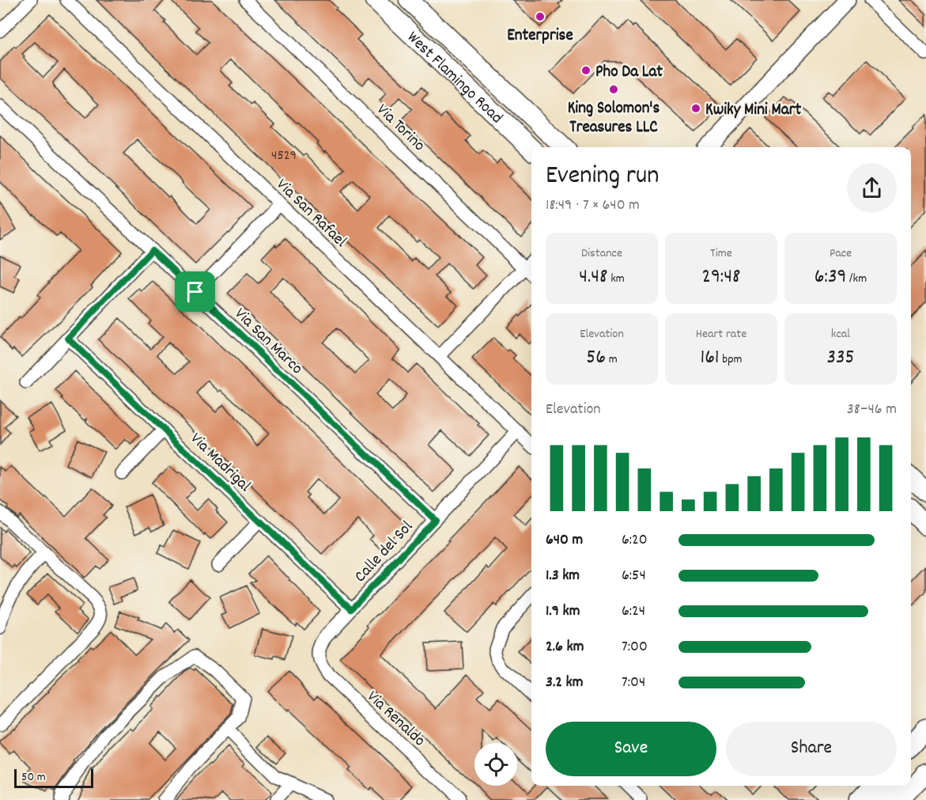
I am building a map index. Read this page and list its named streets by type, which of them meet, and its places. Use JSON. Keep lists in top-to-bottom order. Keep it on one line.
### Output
{"streets":{"main road":["West Flamingo Road"],"street":["Via Torino","Via San Rafael","Via San Marco","Via Madrigal","Calle del Sol","Via Renaldo"]},"crossings":[["Via San Rafael","Calle del Sol"],["Via San Marco","Calle del Sol"],["Via Madrigal","Calle del Sol"],["Calle del Sol","Via Renaldo"]],"places":["Enterprise","Pho Da Lat","King Solomon's Treasures LLC","Kwiky Mini Mart"],"house_numbers":["4529"],"scale_bar":"50 m","page":{"heading":["Evening run","18:49 · 7 × 640 m"],"stats":[["Distance","4.48 km"],["Time","29:48"],["Pace","6:39 /km"],["Elevation","56 m"],["Heart rate","161 bpm"],["kcal","335"]],"chart":["Elevation","38–46 m"],"list":[{"name":"640 m","note":"6:20"},{"name":"1.3 km","note":"6:54"},{"name":"1.9 km","note":"6:24"},{"name":"2.6 km","note":"7:00"},{"name":"3.2 km","note":"7:04"}],"buttons":["Save","Share"],"scale":"50 m"}}
